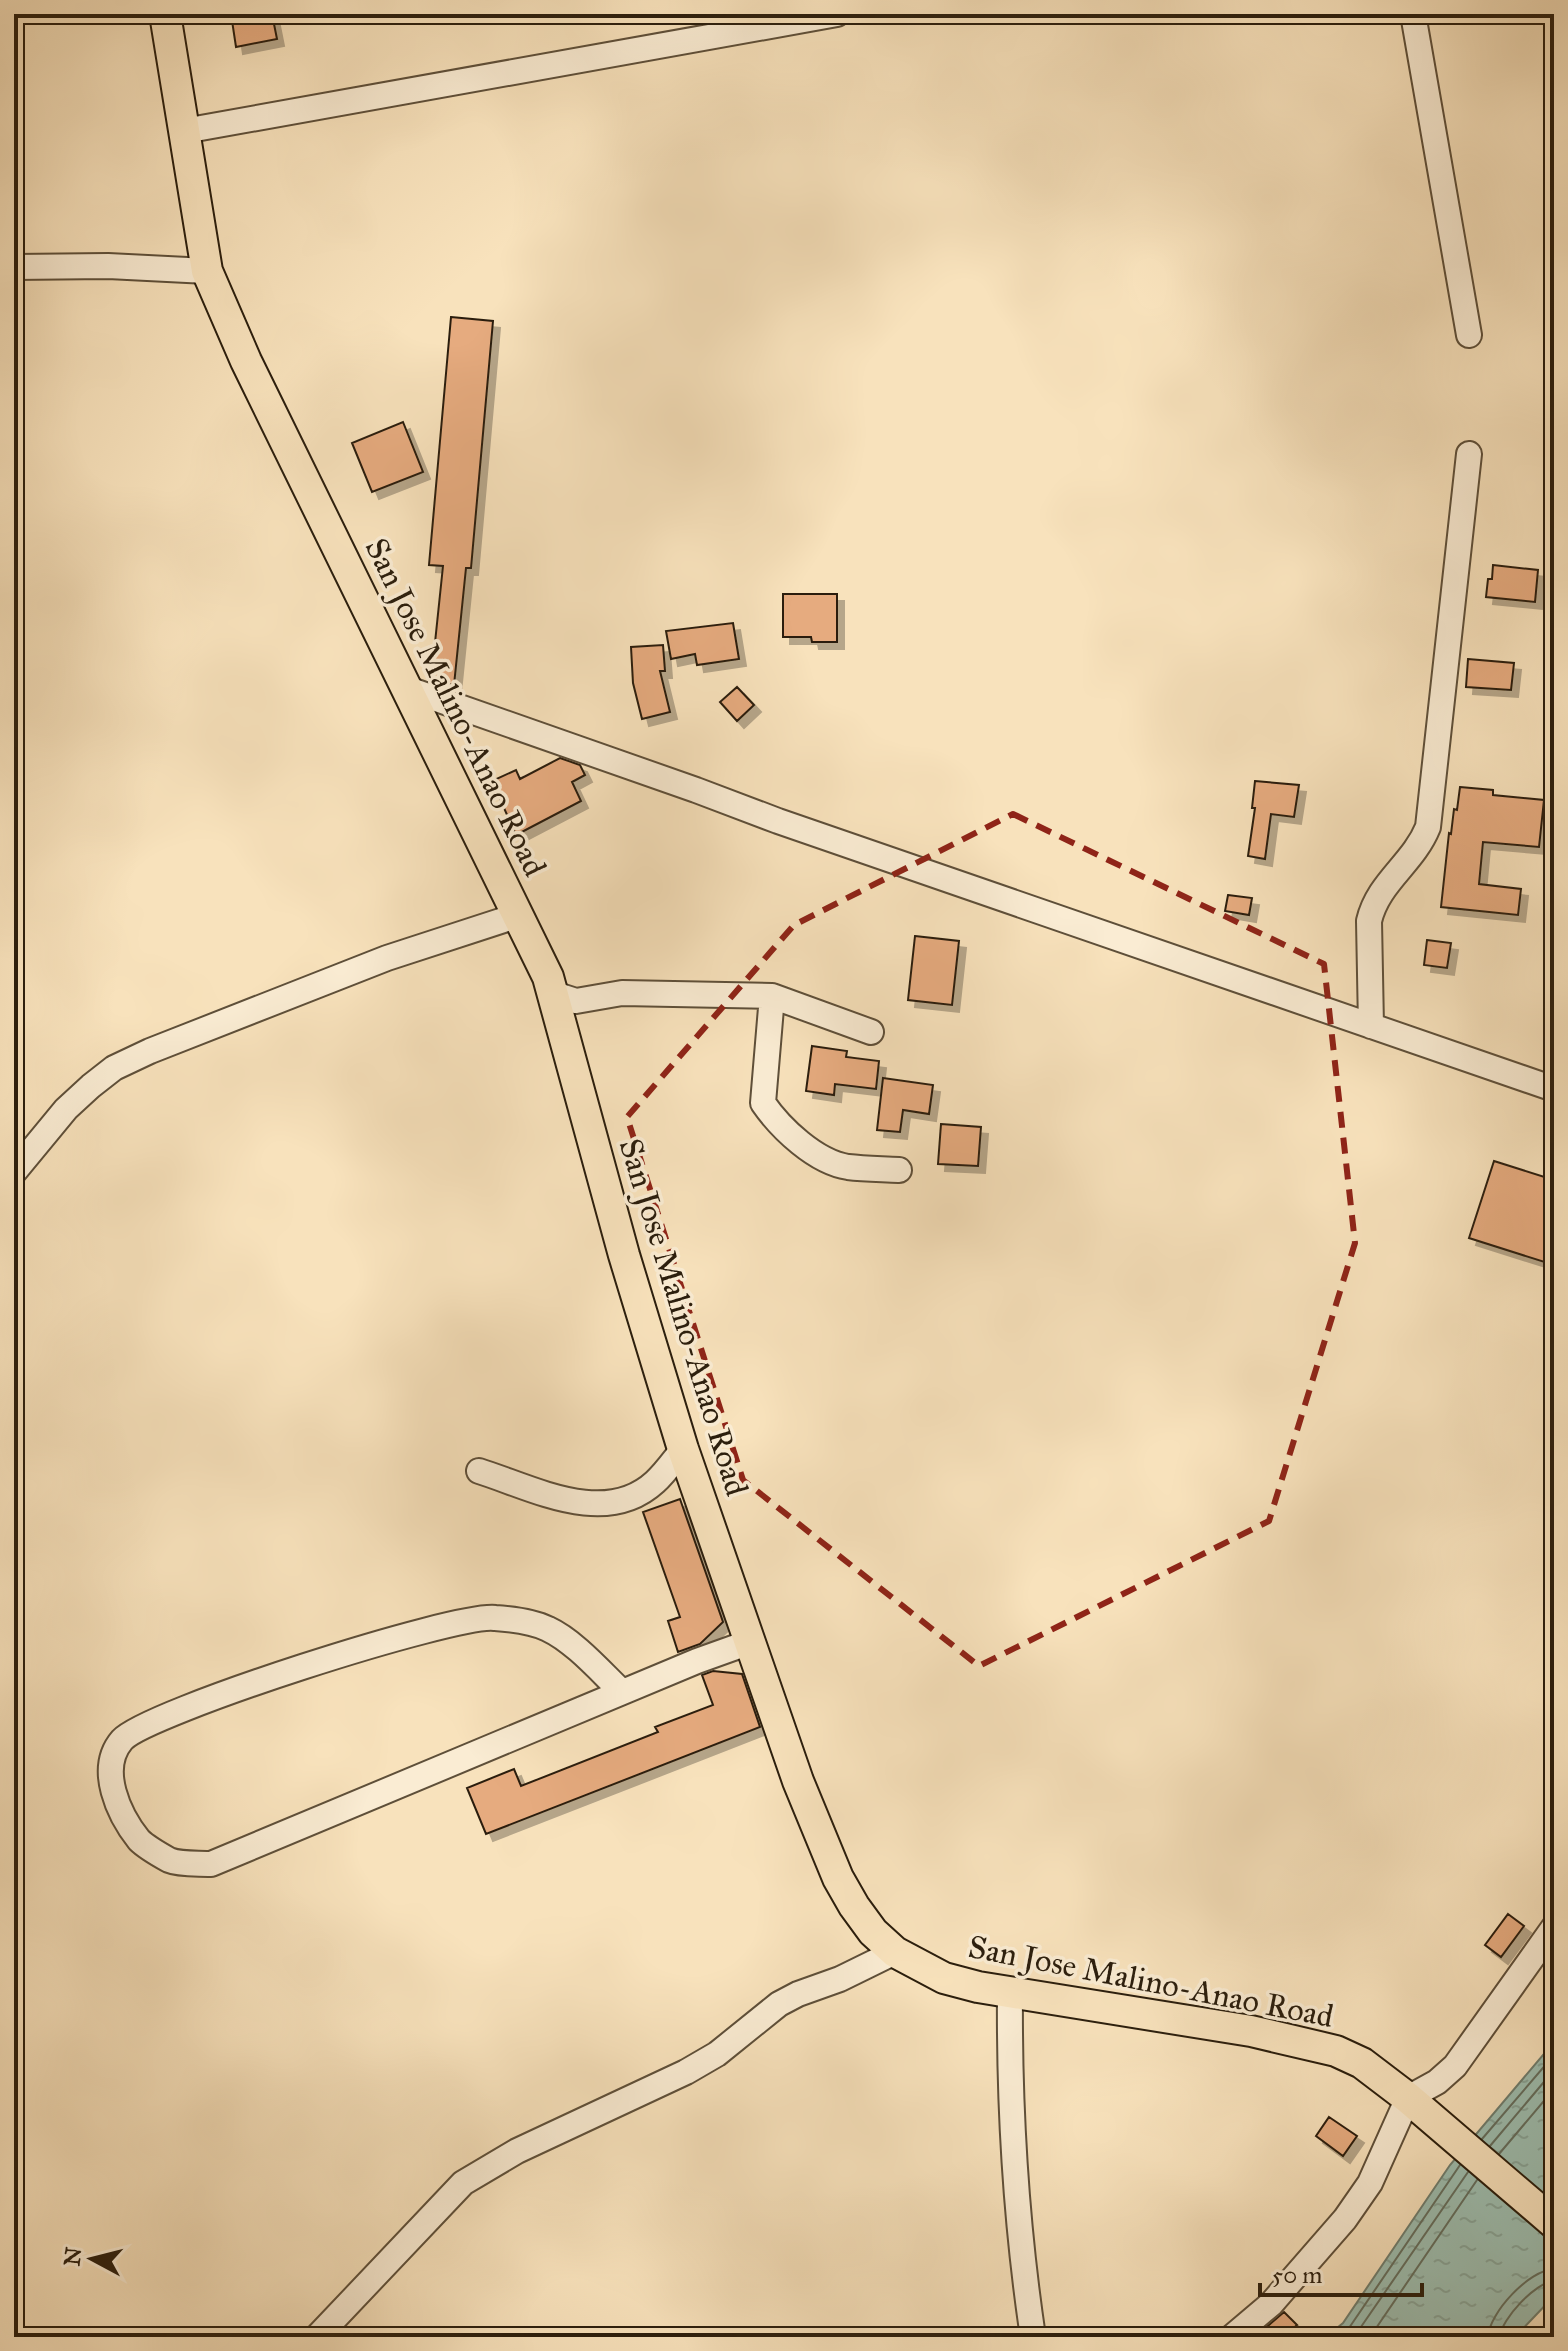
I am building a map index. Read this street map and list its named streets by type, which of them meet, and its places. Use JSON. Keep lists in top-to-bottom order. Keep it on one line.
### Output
{"streets":{"main road":["San Jose Malino-Anao Road"]},"scale_bar":"50 m","north":"left"}
